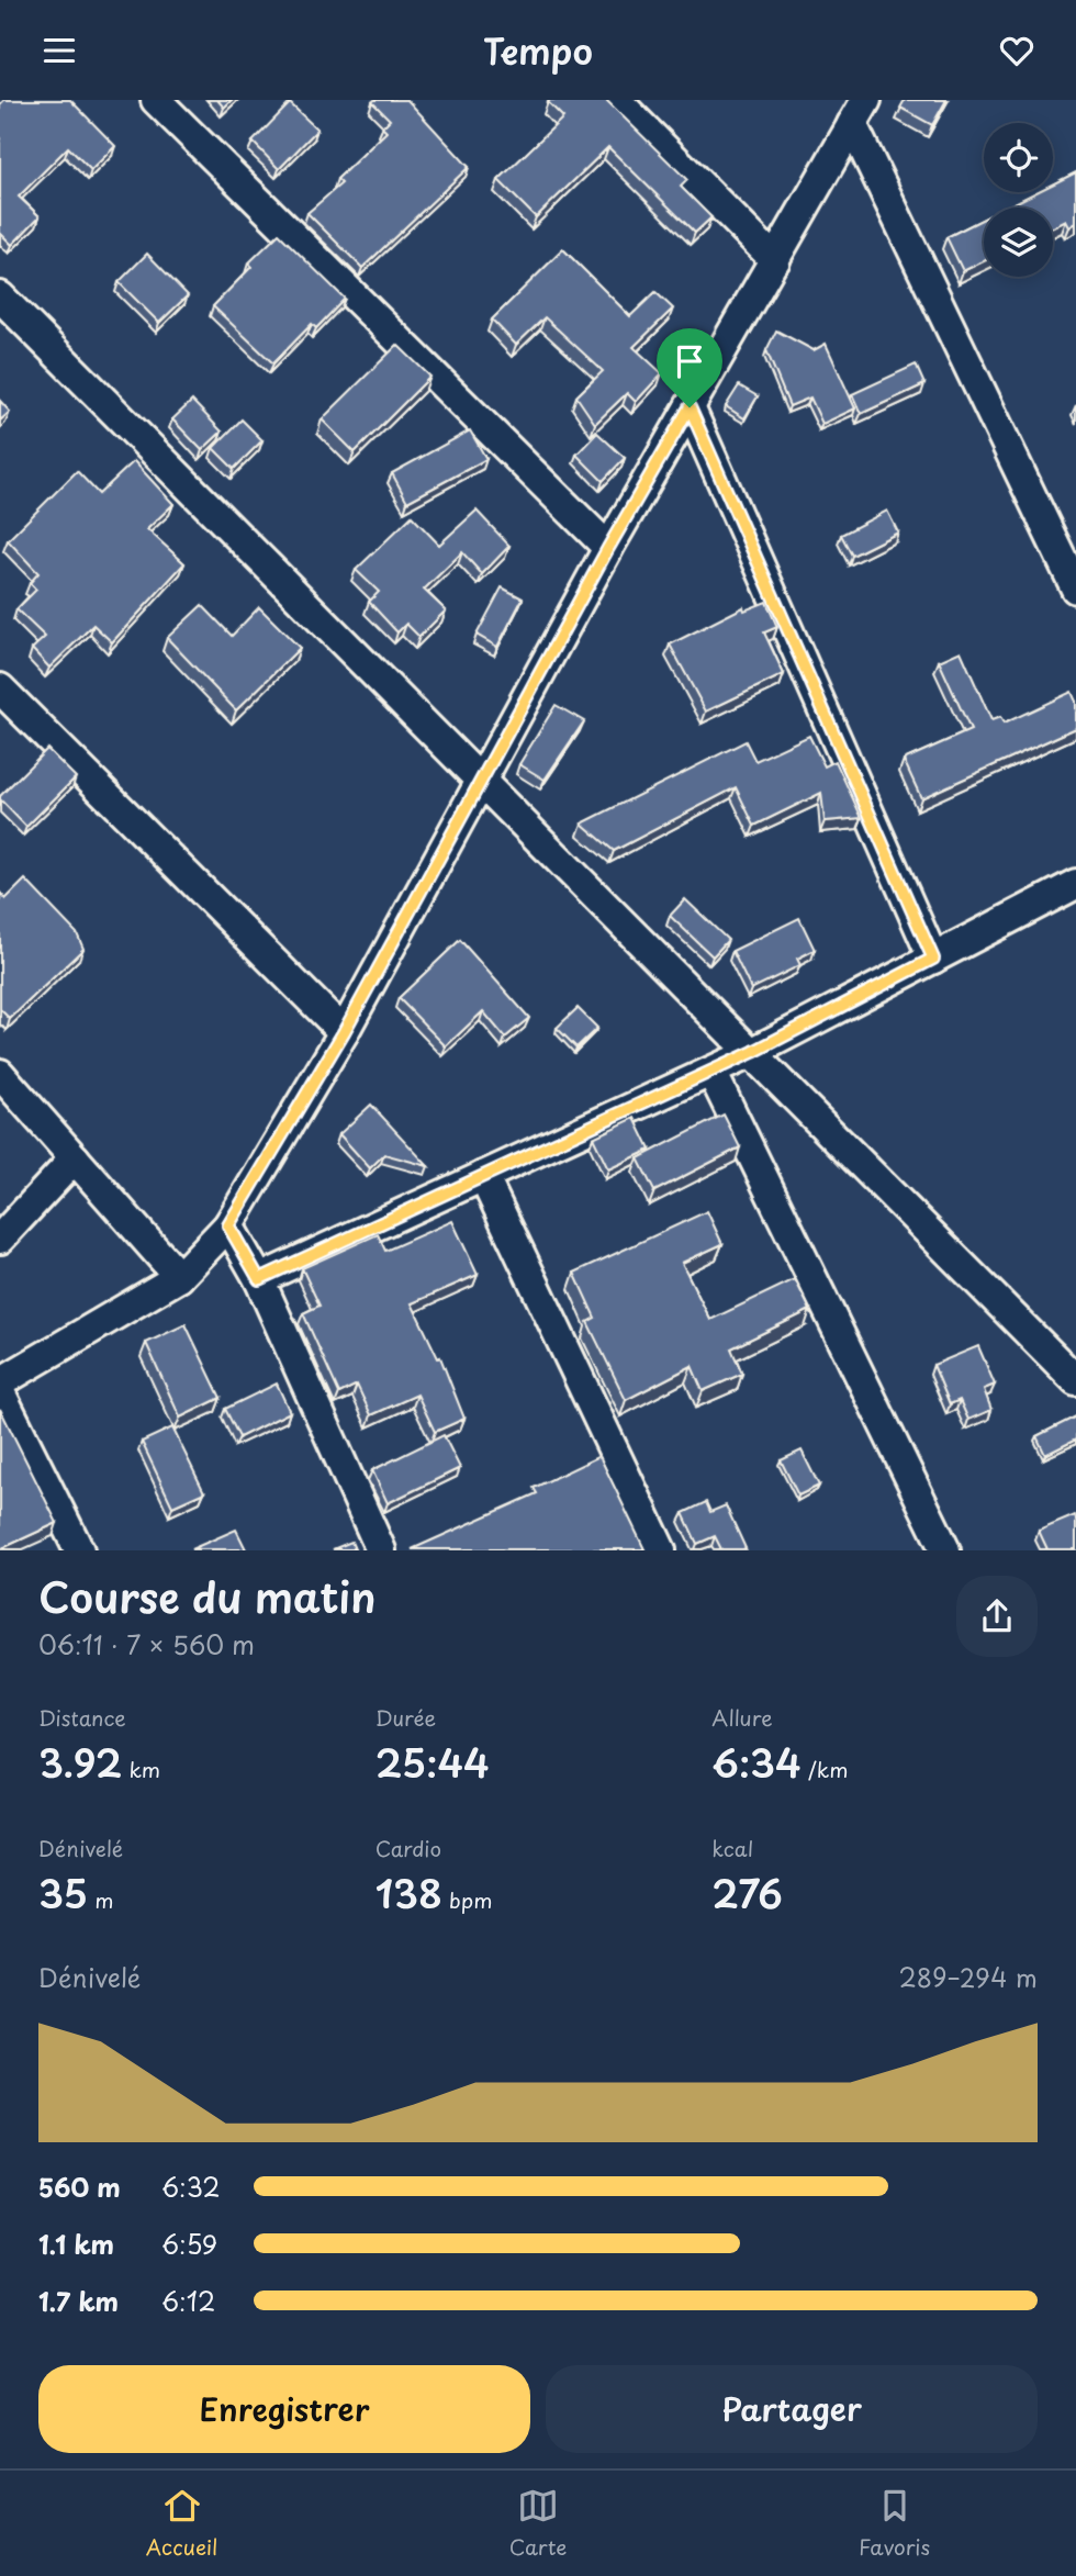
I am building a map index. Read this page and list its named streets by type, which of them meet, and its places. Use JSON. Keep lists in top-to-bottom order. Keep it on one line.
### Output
{"page":{"header":"Tempo","heading":["Course du matin","06:11 · 7 × 560 m"],"stats":[["Distance","3.92 km"],["Durée","25:44"],["Allure","6:34 /km"],["Dénivelé","35 m"],["Cardio","138 bpm"],["kcal","276"]],"chart":["Dénivelé","289–294 m"],"list":[{"name":"560 m","note":"6:32"},{"name":"1.1 km","note":"6:59"},{"name":"1.7 km","note":"6:12"}],"buttons":["Enregistrer","Partager"],"tabs":["Accueil","Carte","Favoris"]}}
